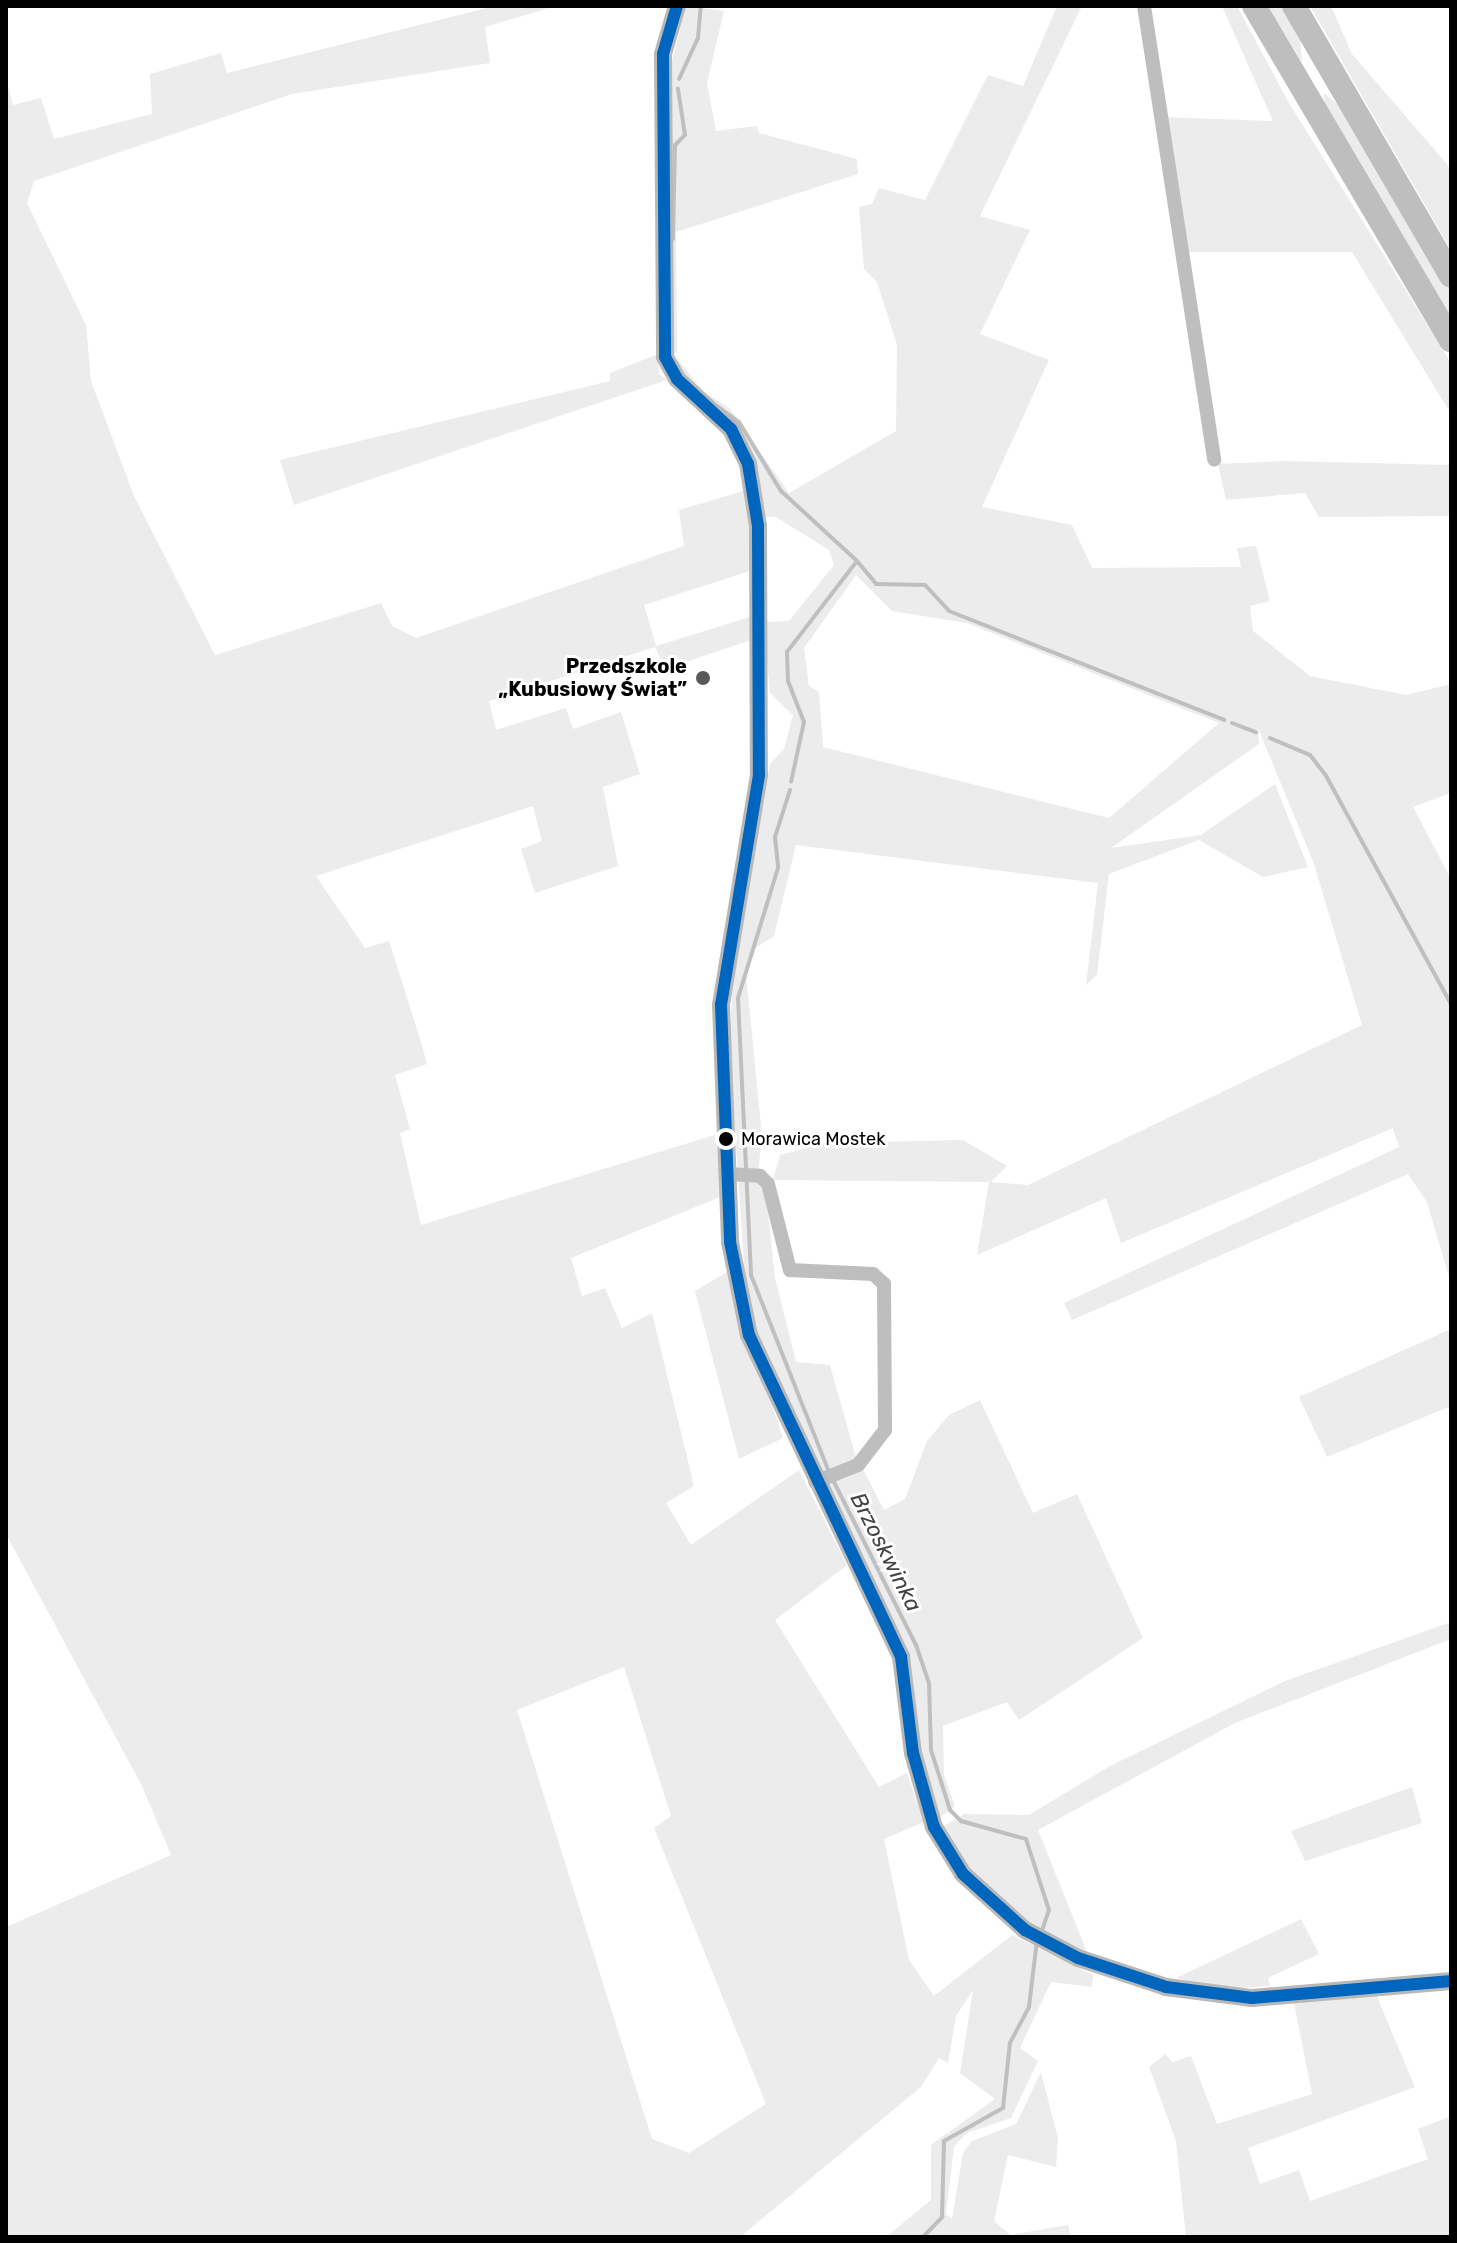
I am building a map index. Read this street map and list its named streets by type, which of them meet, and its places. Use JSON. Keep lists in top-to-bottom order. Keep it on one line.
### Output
{"water":["Brzoskwinka"],"places":["Przedszkole „Kubusiowy Świat”","Morawica Mostek"]}
